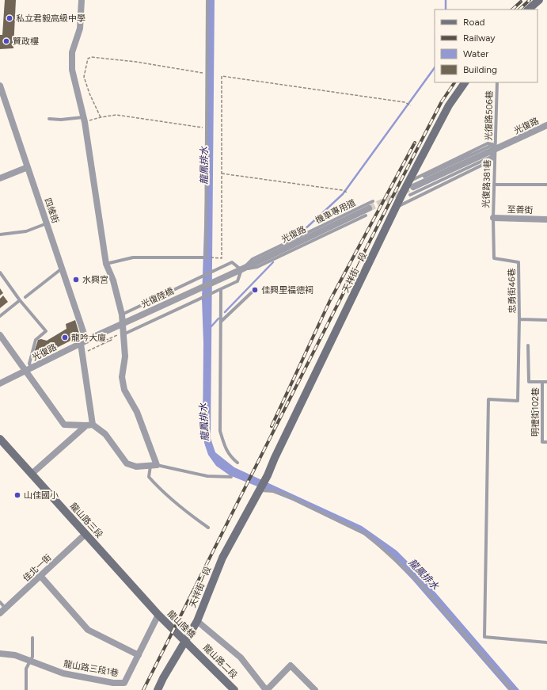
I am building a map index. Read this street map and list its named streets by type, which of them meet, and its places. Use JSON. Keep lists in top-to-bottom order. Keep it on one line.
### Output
{"streets":{"street":["光復路","至善街","四維街","天祥街一段","光復陸橋","龍山路三段","佳北一街","龍山陸橋","龍山路二段","龍山路三段1巷"],"lane":["光復路506巷","光復路381巷","機車專用道","忠勇街46巷","明禮街102巷"]},"crossings":[["光復路506巷","光復路"],["光復路506巷","光復路381巷"],["光復路","光復路381巷"],["光復路","四維街"],["光復路","機車專用道"],["光復路","天祥街一段"],["光復路","光復陸橋"],["光復路381巷","至善街"],["光復路381巷","忠勇街46巷"],["至善街","忠勇街46巷"],["龍山路三段","佳北一街"],["龍山路三段","龍山陸橋"],["龍山路三段","龍山路三段1巷"],["龍山陸橋","龍山路二段"],["龍山陸橋","龍山路三段1巷"]],"water":["龍鳳排水"],"places":["私立君毅高級中學","賢政樓","水興宮","佳興里福德祠","龍吟大廈","山佳國小"],"legend":["Road","Railway","Water","Building"]}
